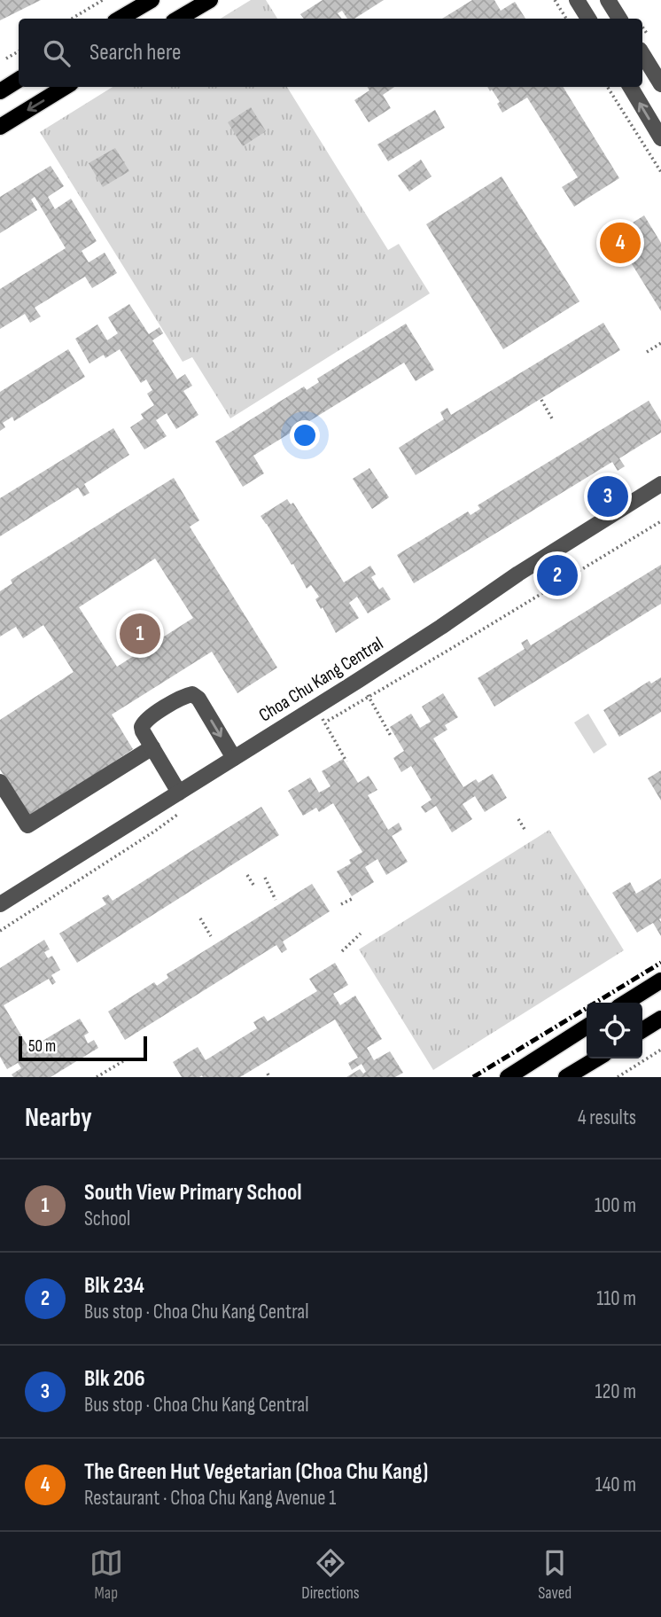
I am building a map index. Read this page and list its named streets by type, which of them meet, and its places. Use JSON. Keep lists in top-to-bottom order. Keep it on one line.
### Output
{"streets":{"street":["Choa Chu Kang Central"]},"scale_bar":"50 m","page":{"search":"Search here","pins":["4","3","2","1"],"scale":"50 m","heading":["Nearby","4 results"],"list":[{"mark":"1","name":"South View Primary School","note":"School","value":"100 m"},{"mark":"2","name":"Blk 234","note":"Bus stop · Choa Chu Kang Central","value":"110 m"},{"mark":"3","name":"Blk 206","note":"Bus stop · Choa Chu Kang Central","value":"120 m"},{"mark":"4","name":"The Green Hut Vegetarian (Choa Chu Kang)","note":"Restaurant · Choa Chu Kang Avenue 1","value":"140 m"}],"nav":["Map","Directions","Saved"]}}
